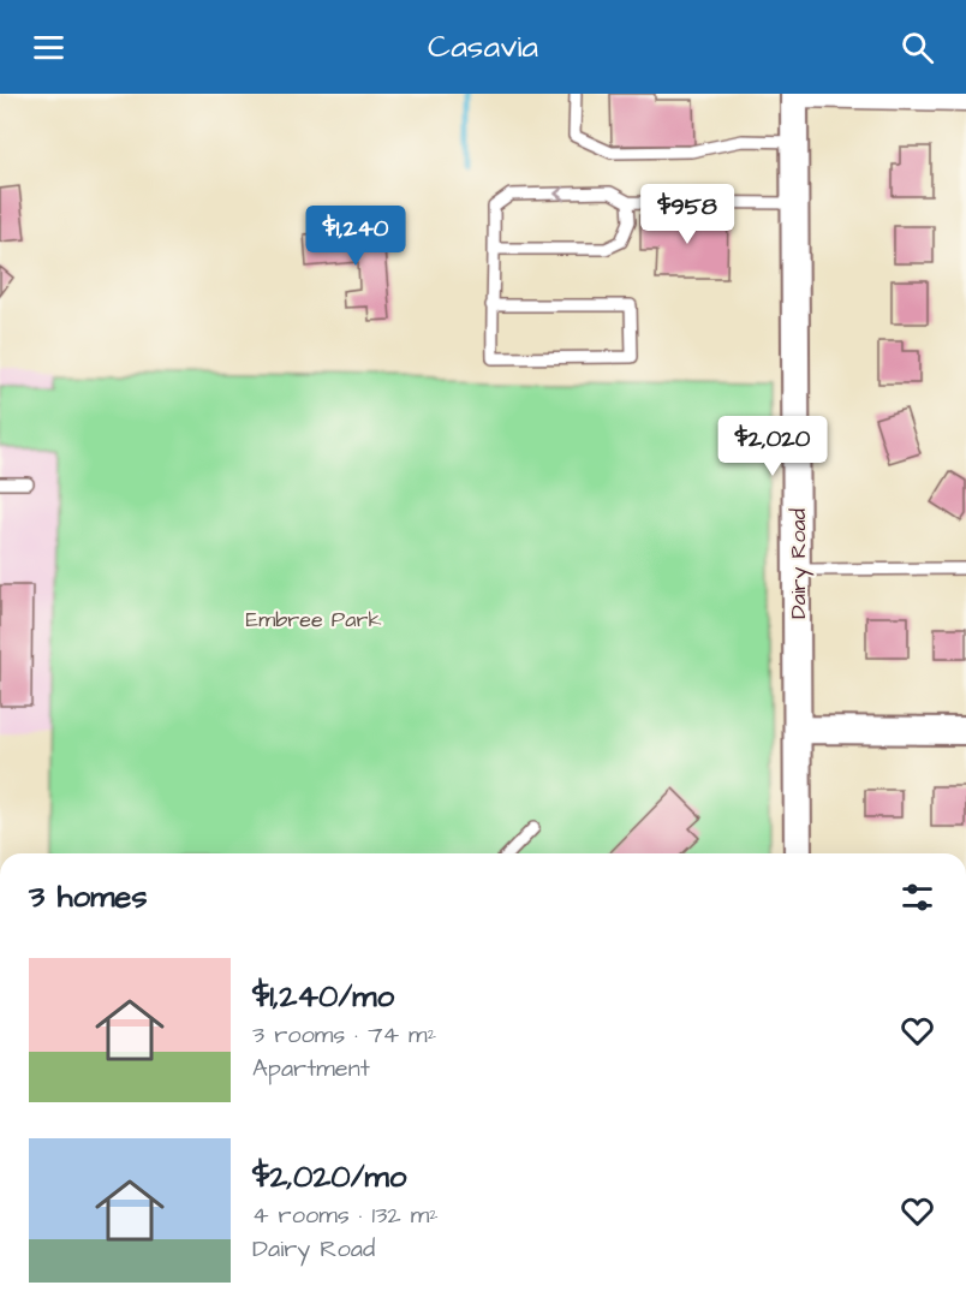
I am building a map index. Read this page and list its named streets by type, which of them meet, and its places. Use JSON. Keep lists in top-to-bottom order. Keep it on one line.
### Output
{"streets":{"street":["Dairy Road"]},"parks":["Embree Park"],"page":{"header":"Casavia","price":["$958","$1,240","$2,020"],"heading":"3 homes","list":[{"name":"$1,240/mo","note":"3 rooms · 74 m² · Apartment"},{"name":"$2,020/mo","note":"4 rooms · 132 m² · Dairy Road"}]}}
